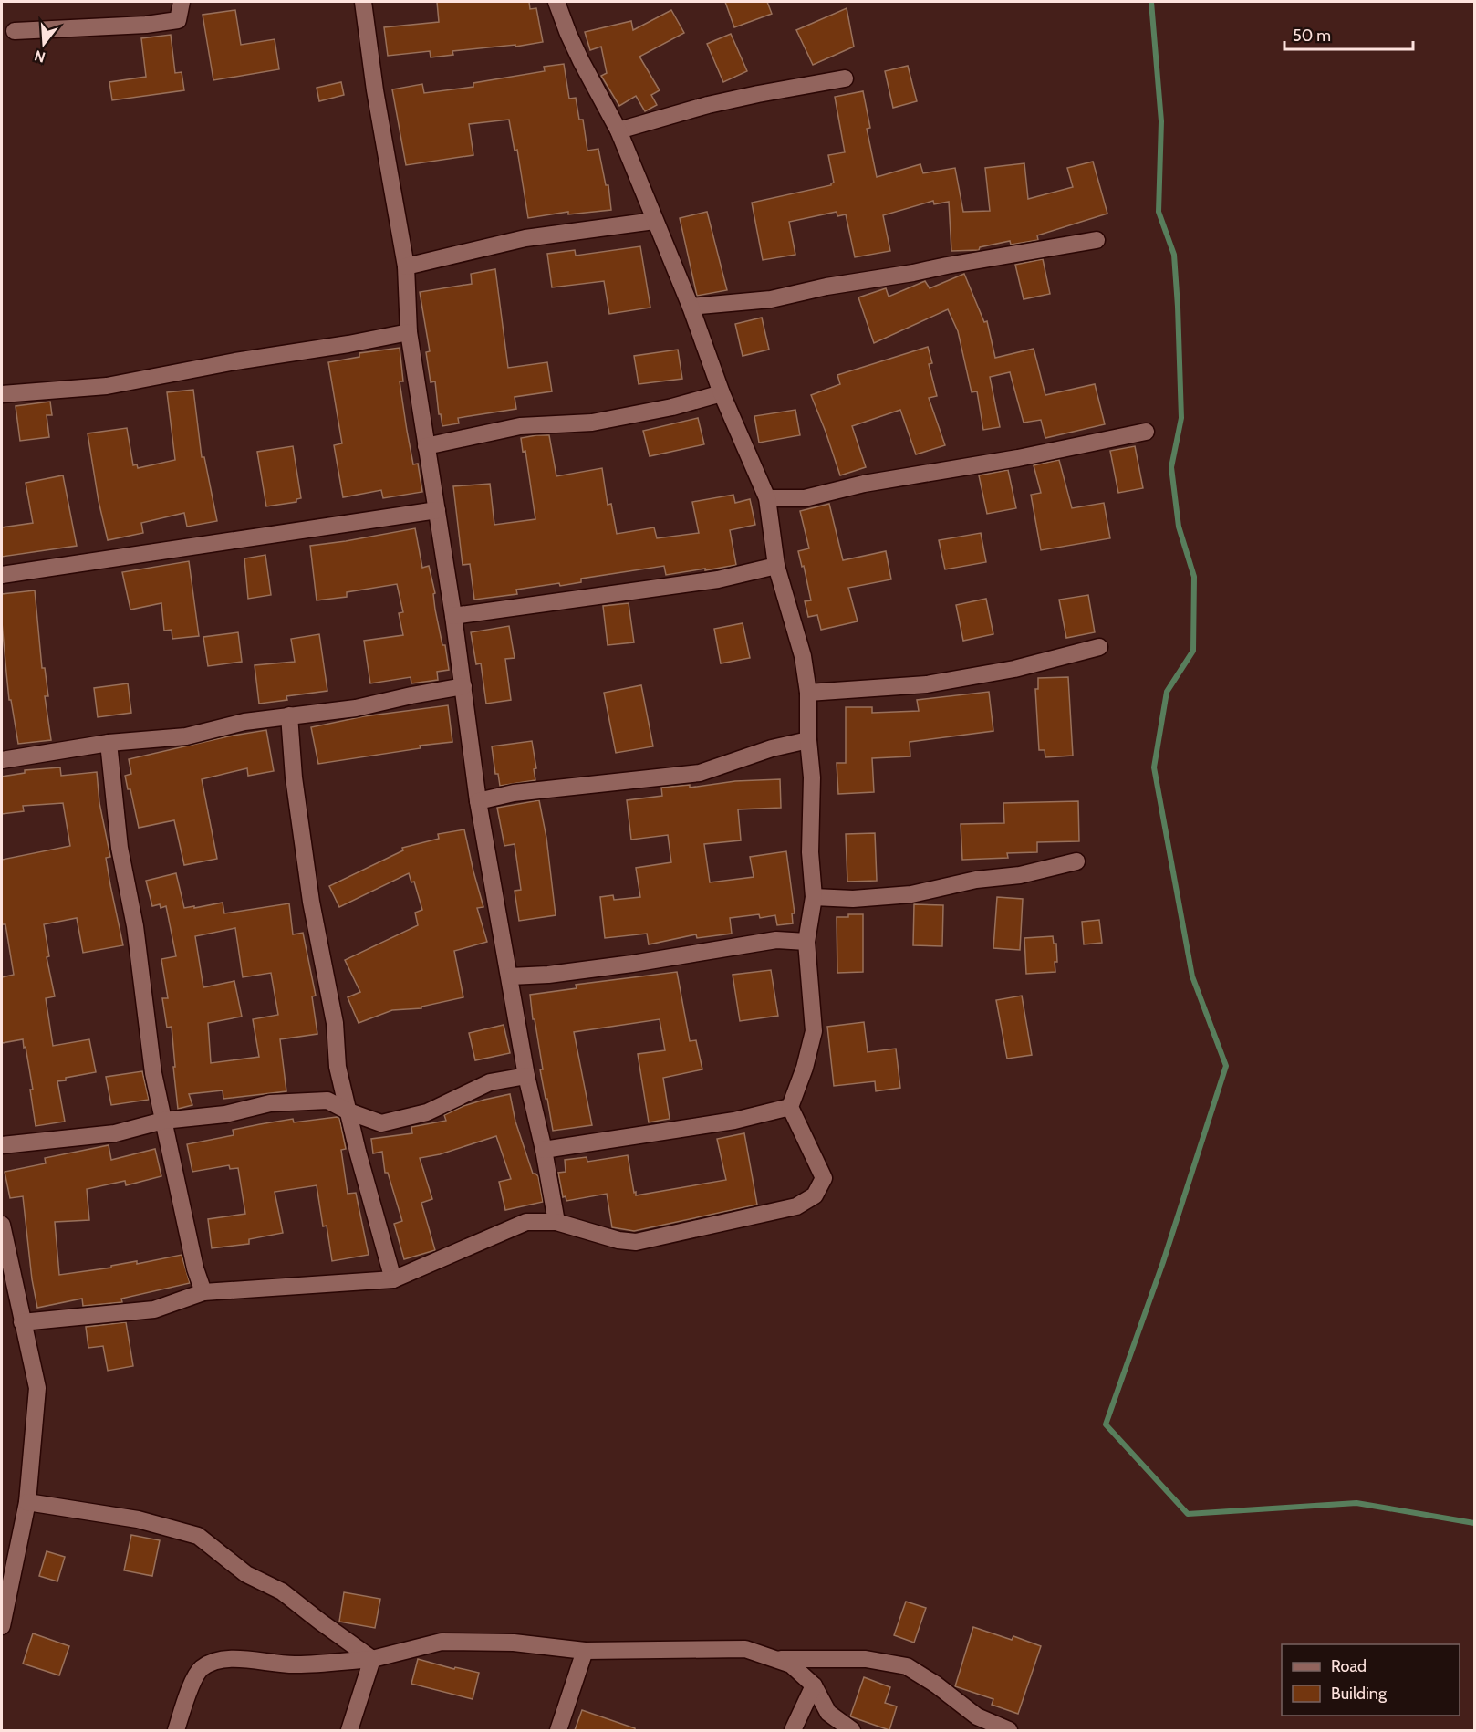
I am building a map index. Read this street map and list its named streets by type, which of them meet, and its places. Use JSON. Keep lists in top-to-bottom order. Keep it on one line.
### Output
{"legend":["Road","Building"],"scale_bar":"50 m","north":"bottom"}
